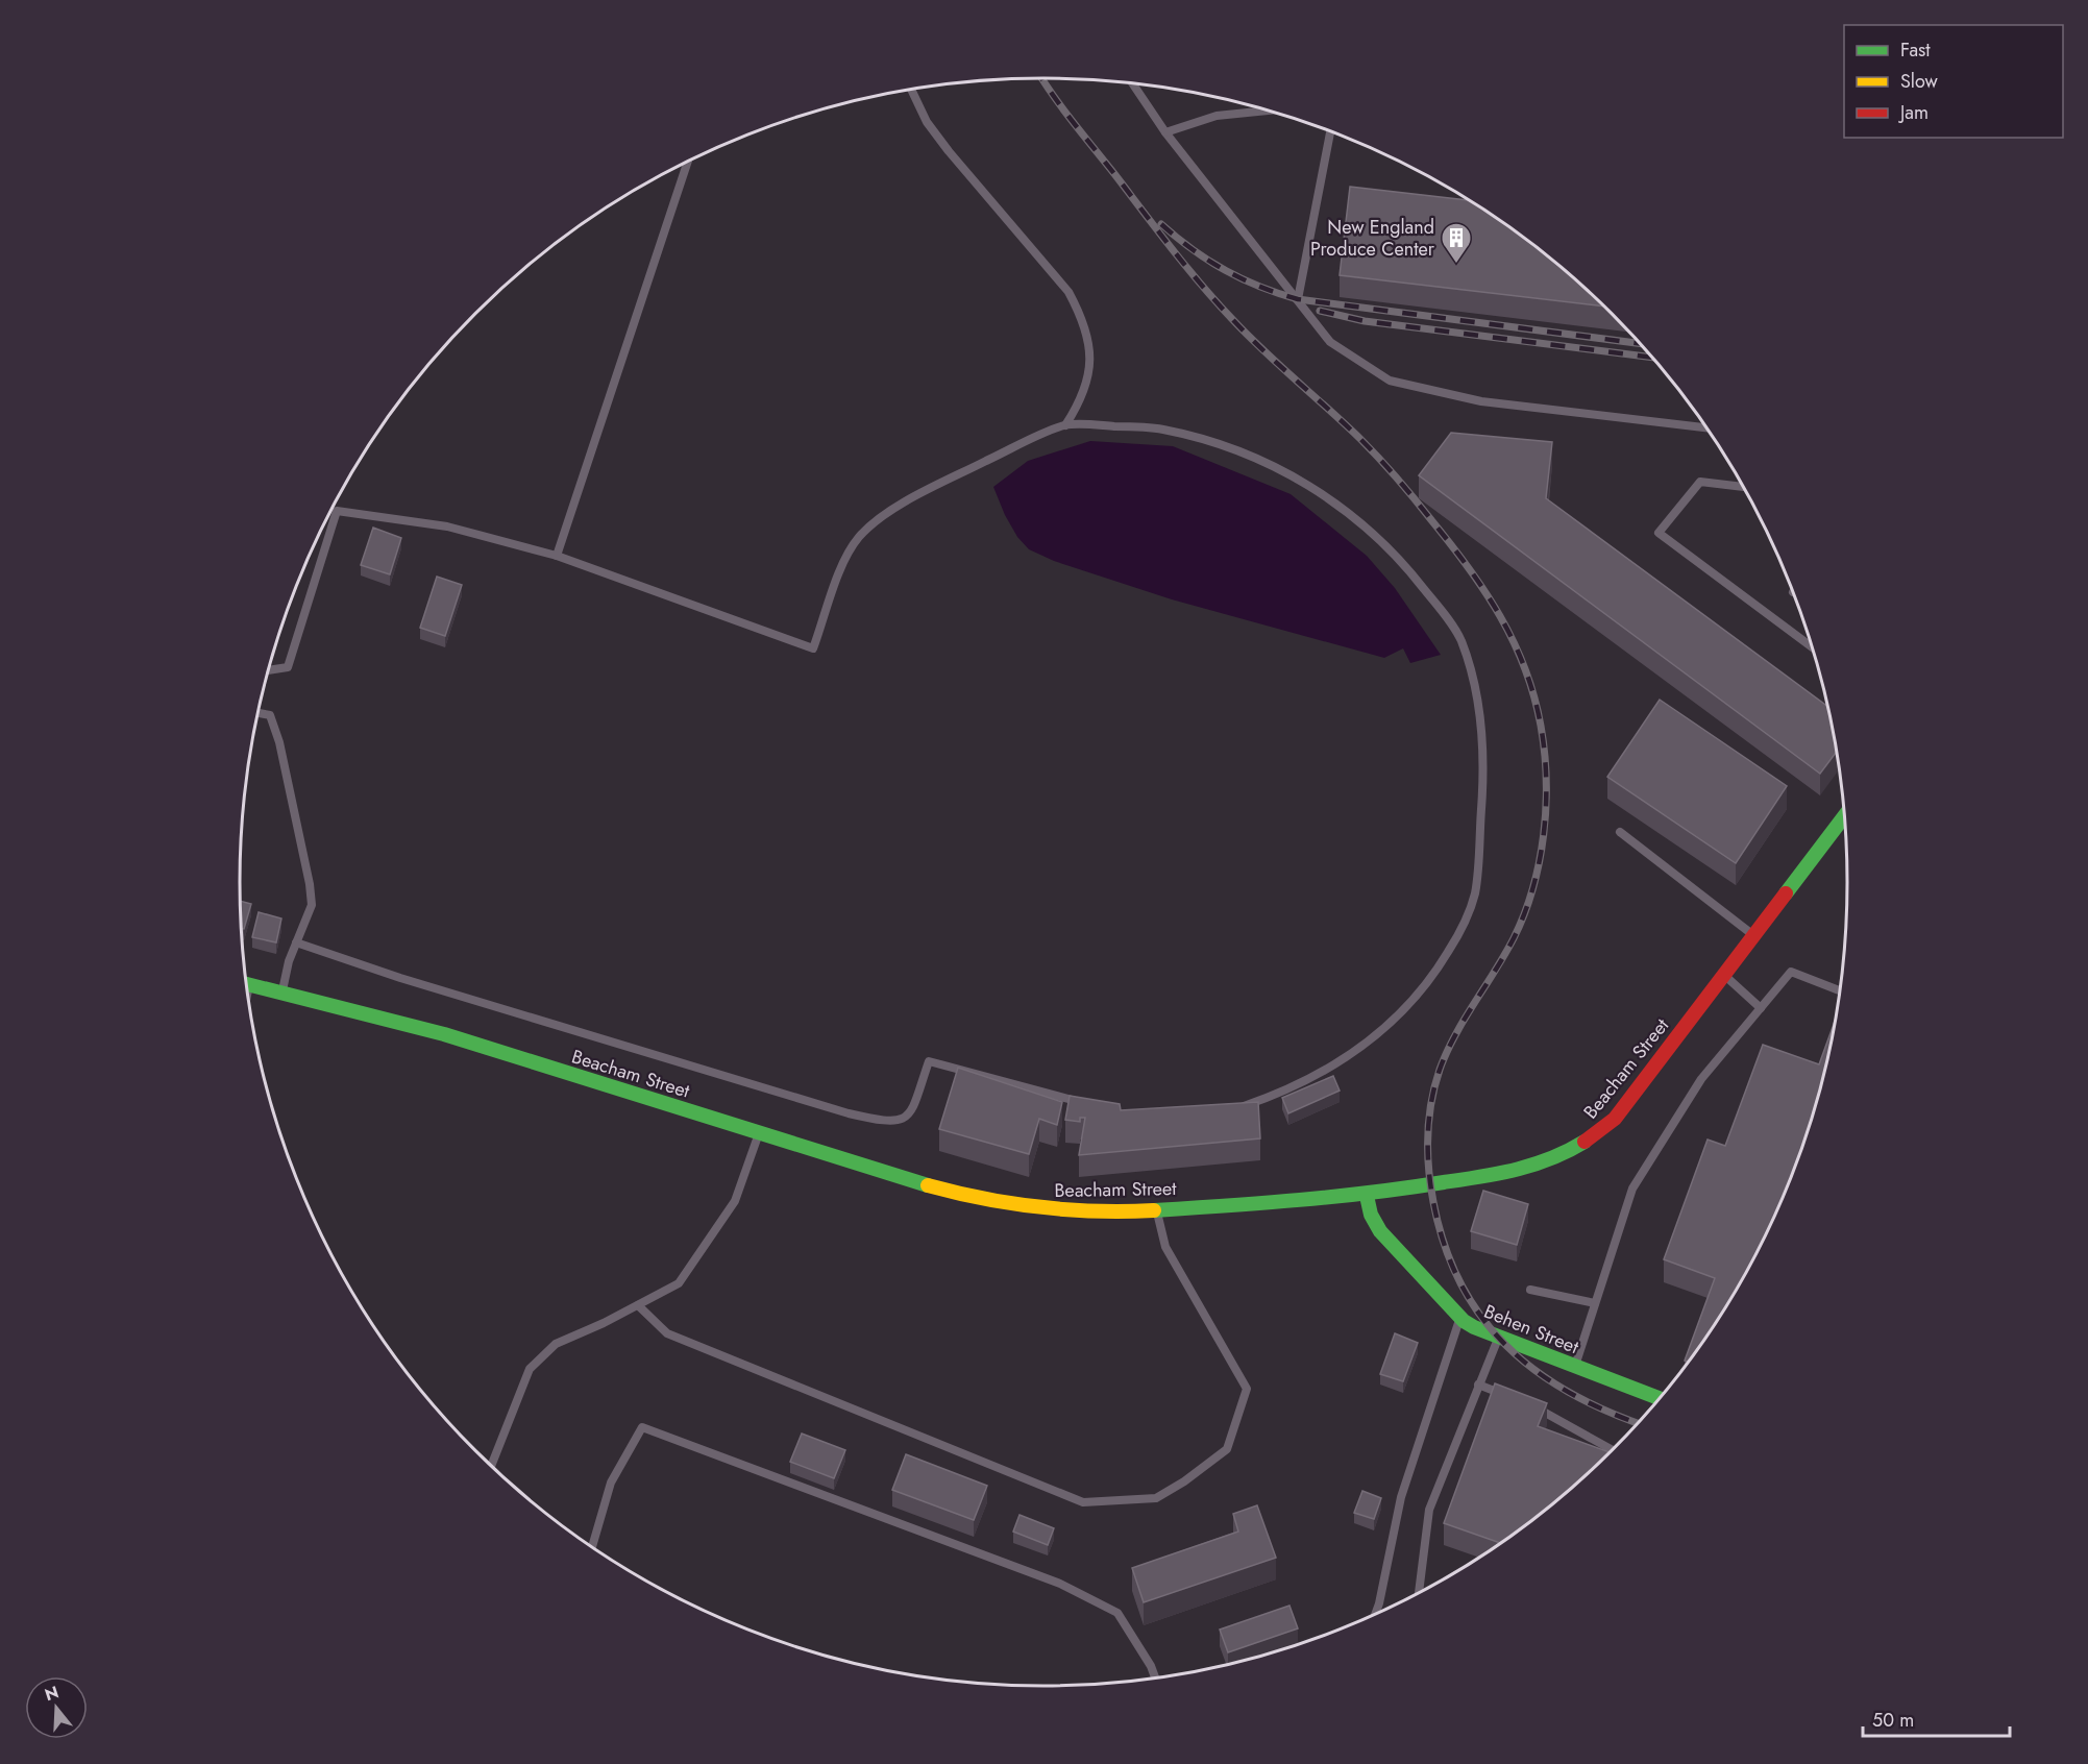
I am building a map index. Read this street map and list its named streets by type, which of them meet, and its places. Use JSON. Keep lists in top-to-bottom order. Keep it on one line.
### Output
{"streets":{"main road":["Beacham Street","Behen Street"]},"crossings":[["Beacham Street","Behen Street"]],"places":{"building":["New England Produce Center"]},"legend":["Fast","Slow","Jam"],"scale_bar":"50 m","north":"top"}
